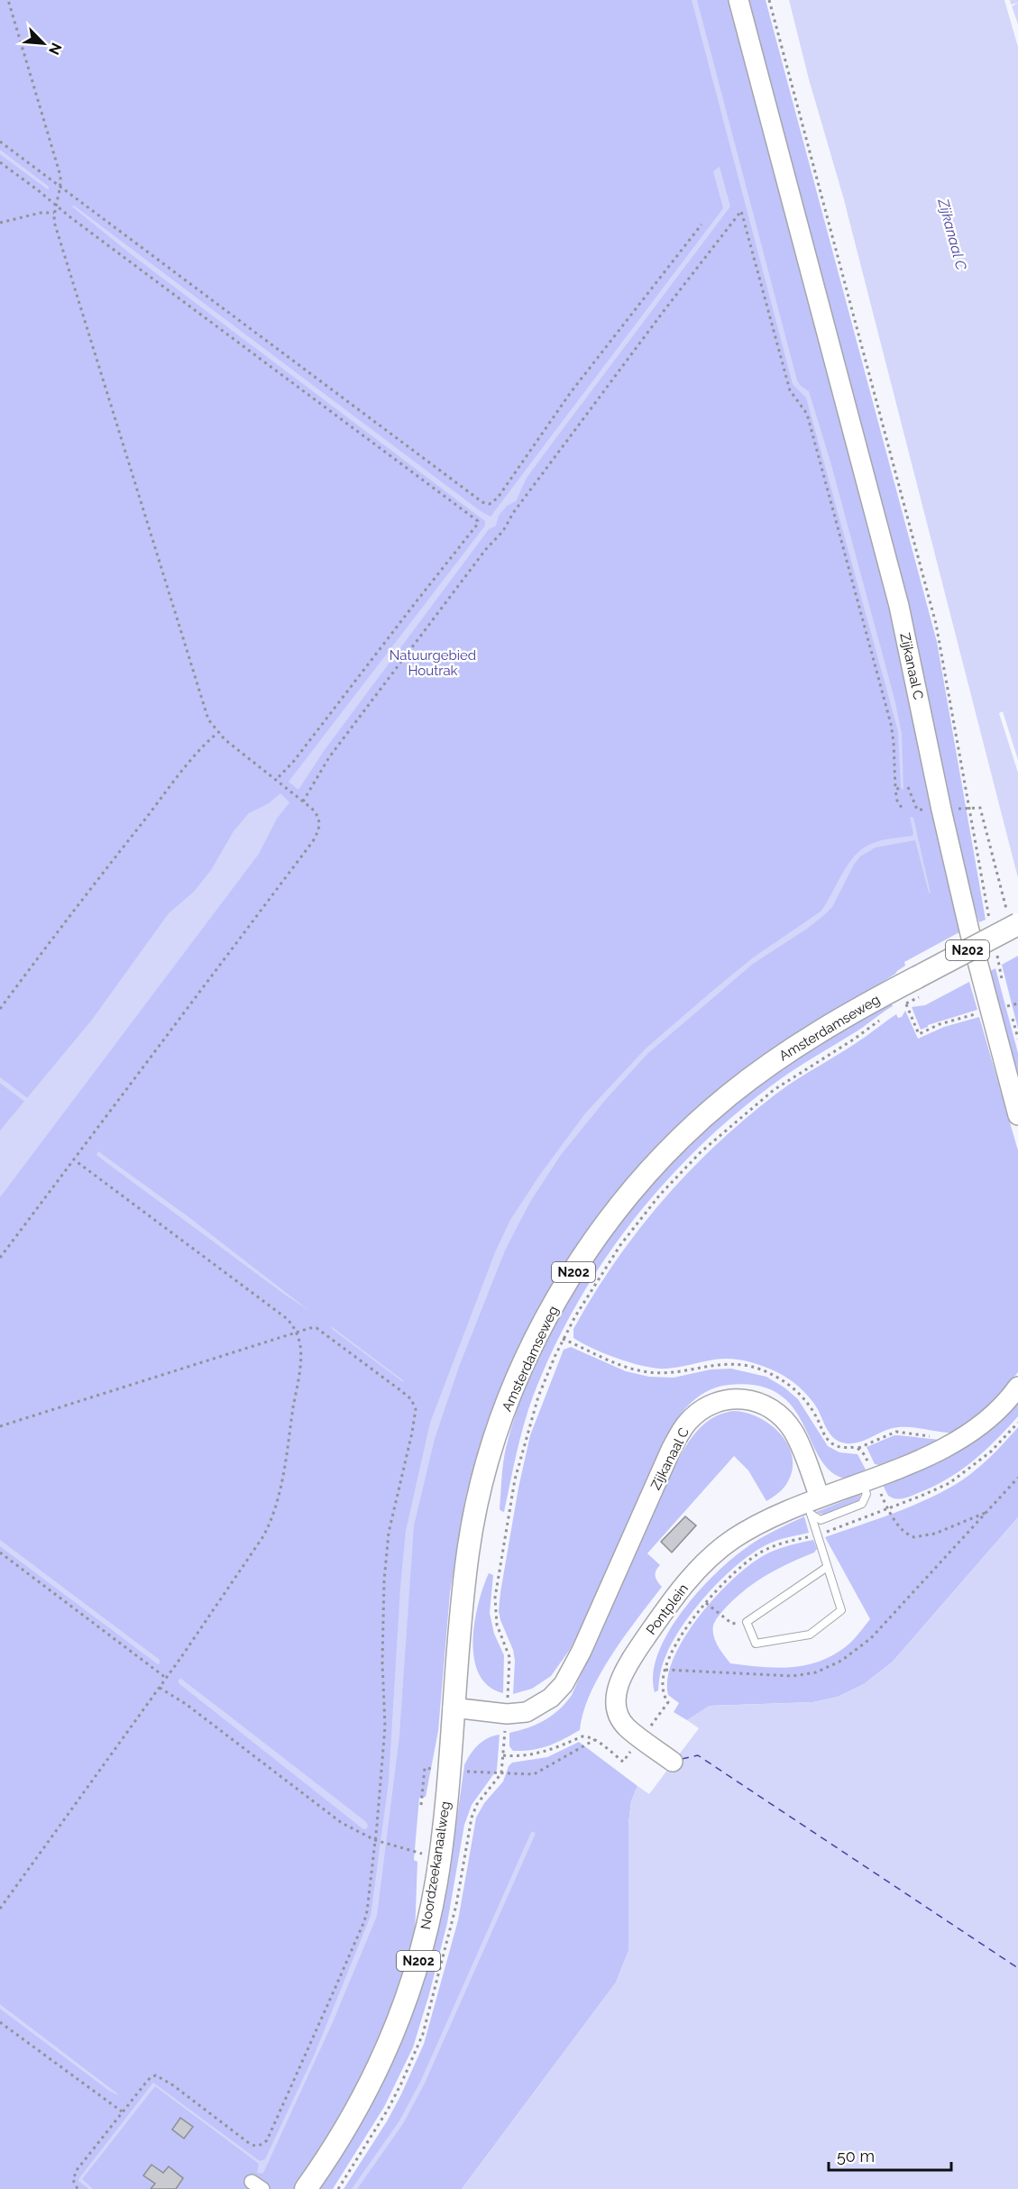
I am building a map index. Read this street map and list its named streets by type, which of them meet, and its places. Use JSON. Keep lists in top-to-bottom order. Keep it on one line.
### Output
{"streets":{"main road":["N202","Amsterdamseweg","Noordzeekanaalweg"],"street":["Zijkanaal C","Pontplein"]},"crossings":[["Zijkanaal C","Amsterdamseweg"],["Zijkanaal C","Pontplein"],["Zijkanaal C","Noordzeekanaalweg"],["Amsterdamseweg","Noordzeekanaalweg"]],"water":["Zijkanaal C"],"parks":["Natuurgebied Houtrak"],"scale_bar":"50 m","north":"bottom right"}
